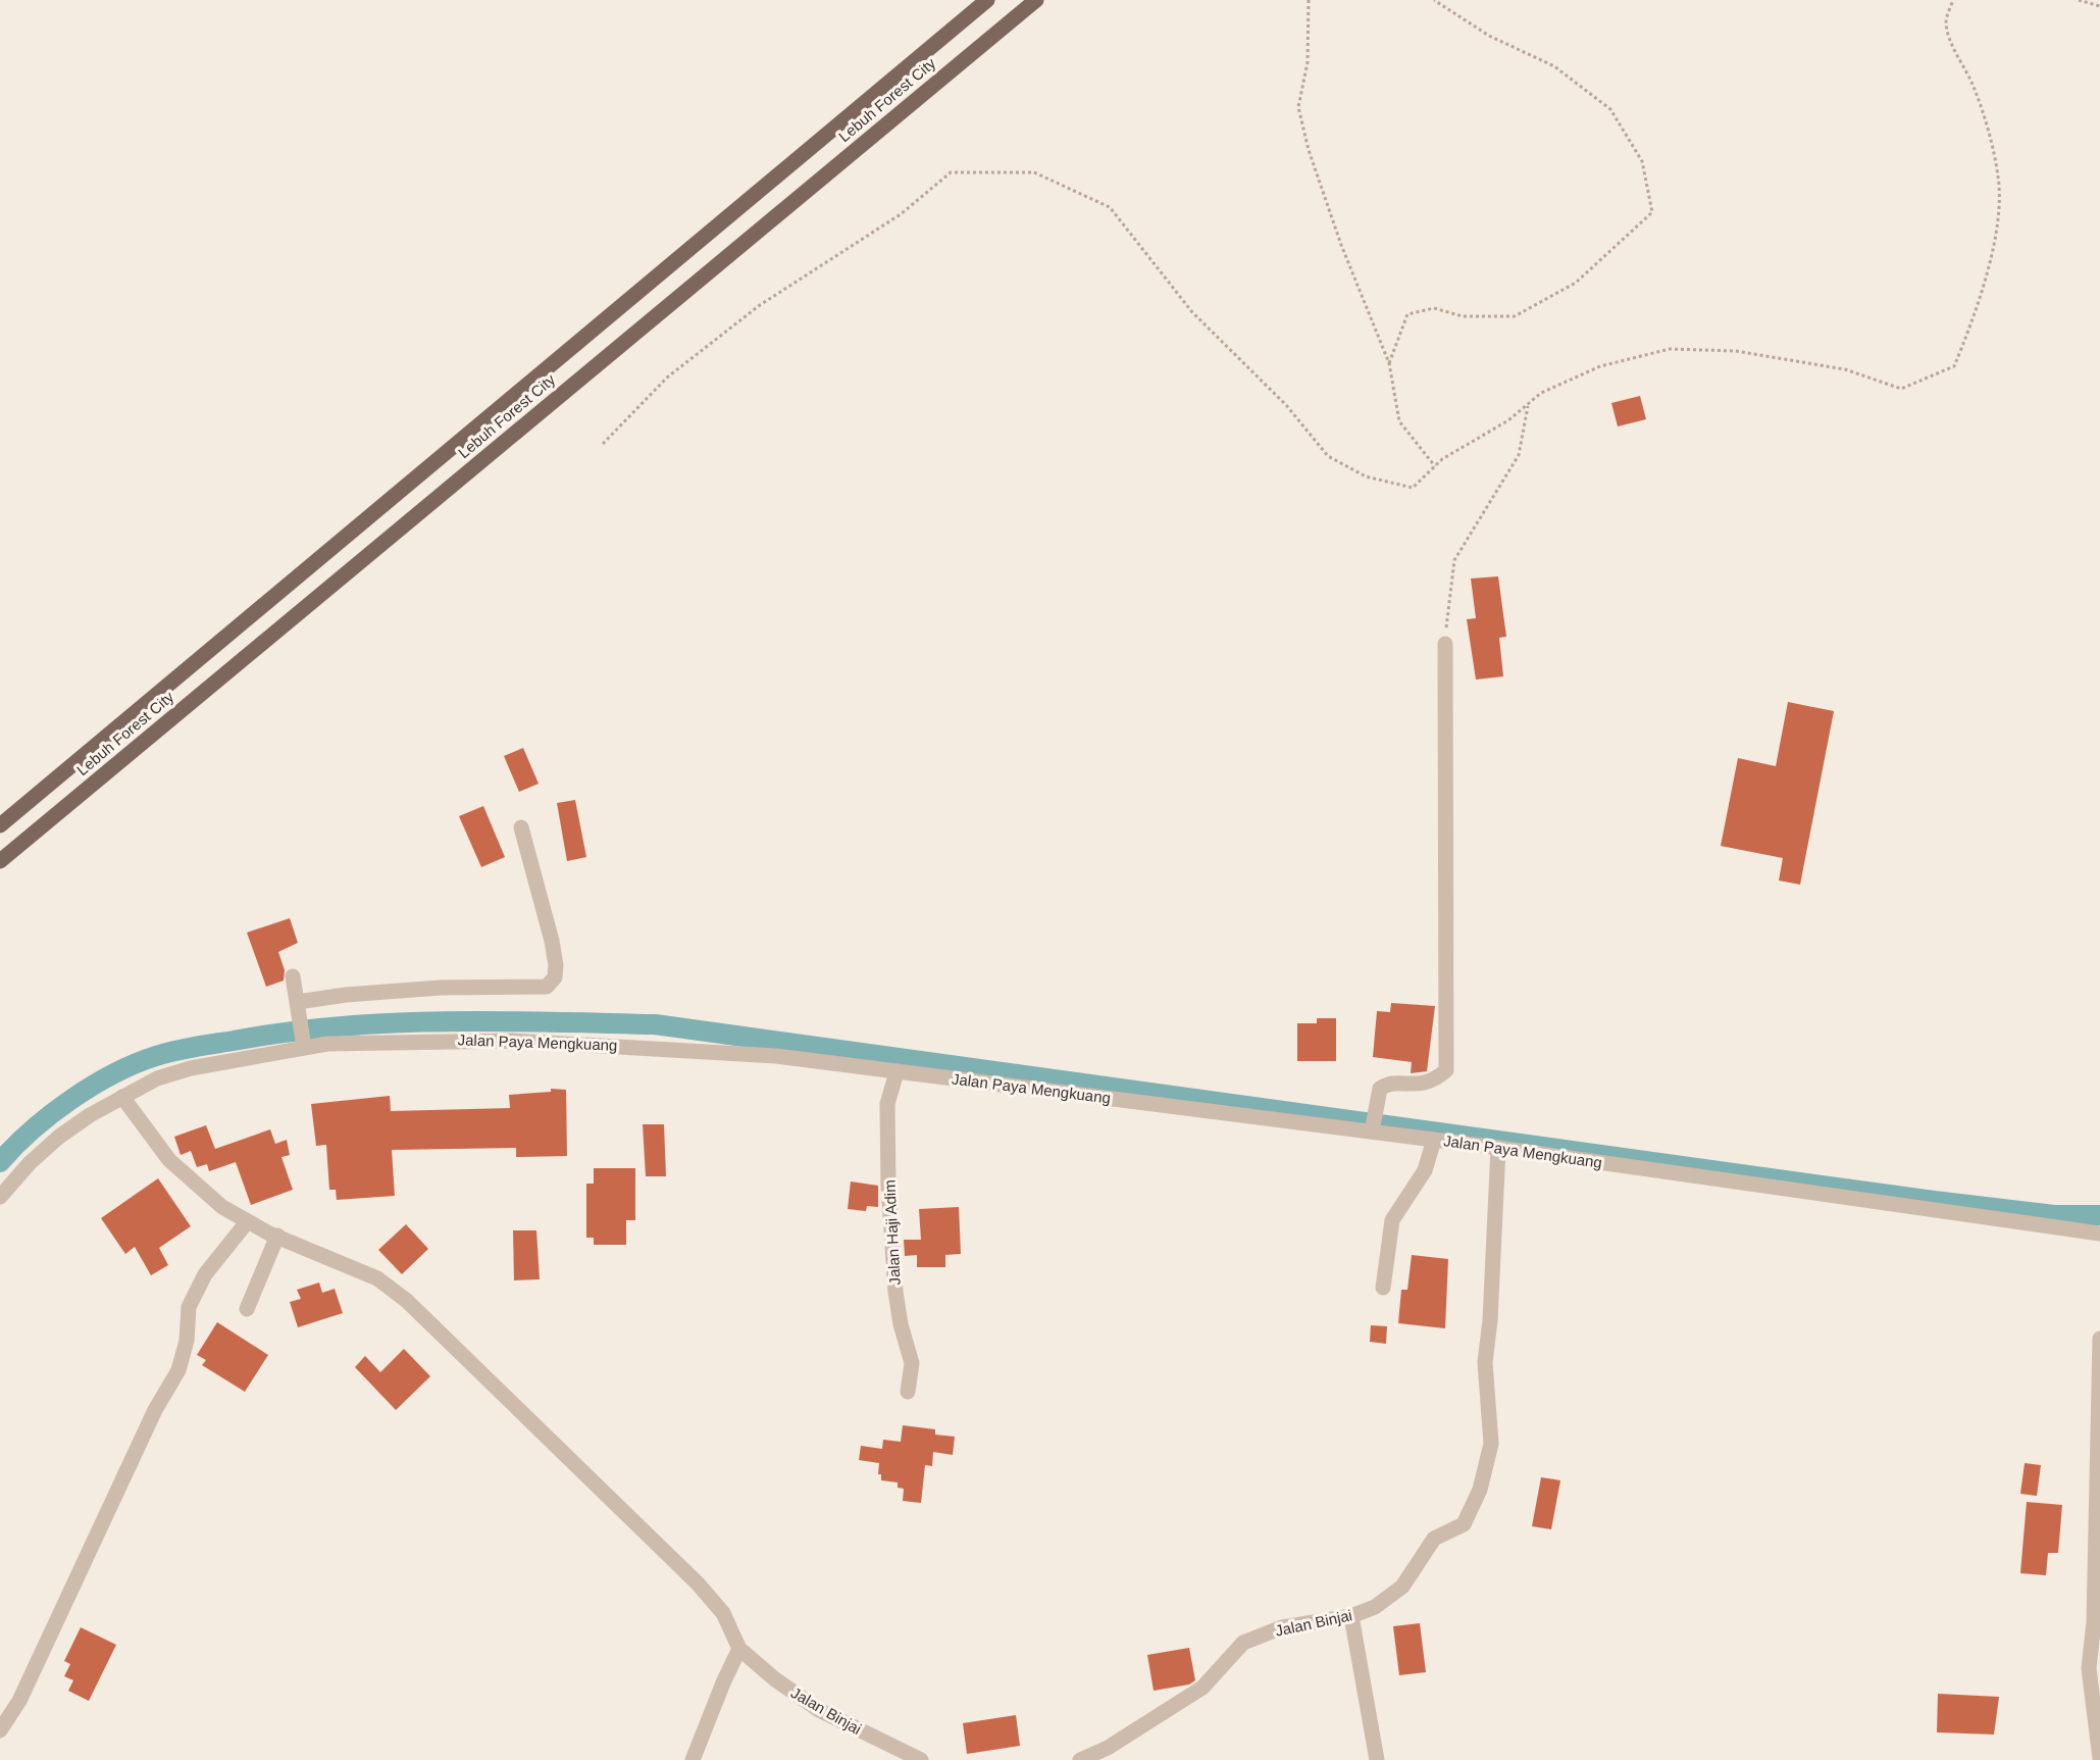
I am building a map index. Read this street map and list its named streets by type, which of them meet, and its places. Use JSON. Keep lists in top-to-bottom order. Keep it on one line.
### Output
{"streets":{"main road":["Lebuh Forest City"],"street":["Jalan Paya Mengkuang","Jalan Haji Adim","Jalan Binjai"]},"crossings":[["Jalan Paya Mengkuang","Jalan Haji Adim"],["Jalan Paya Mengkuang","Jalan Binjai"]]}
